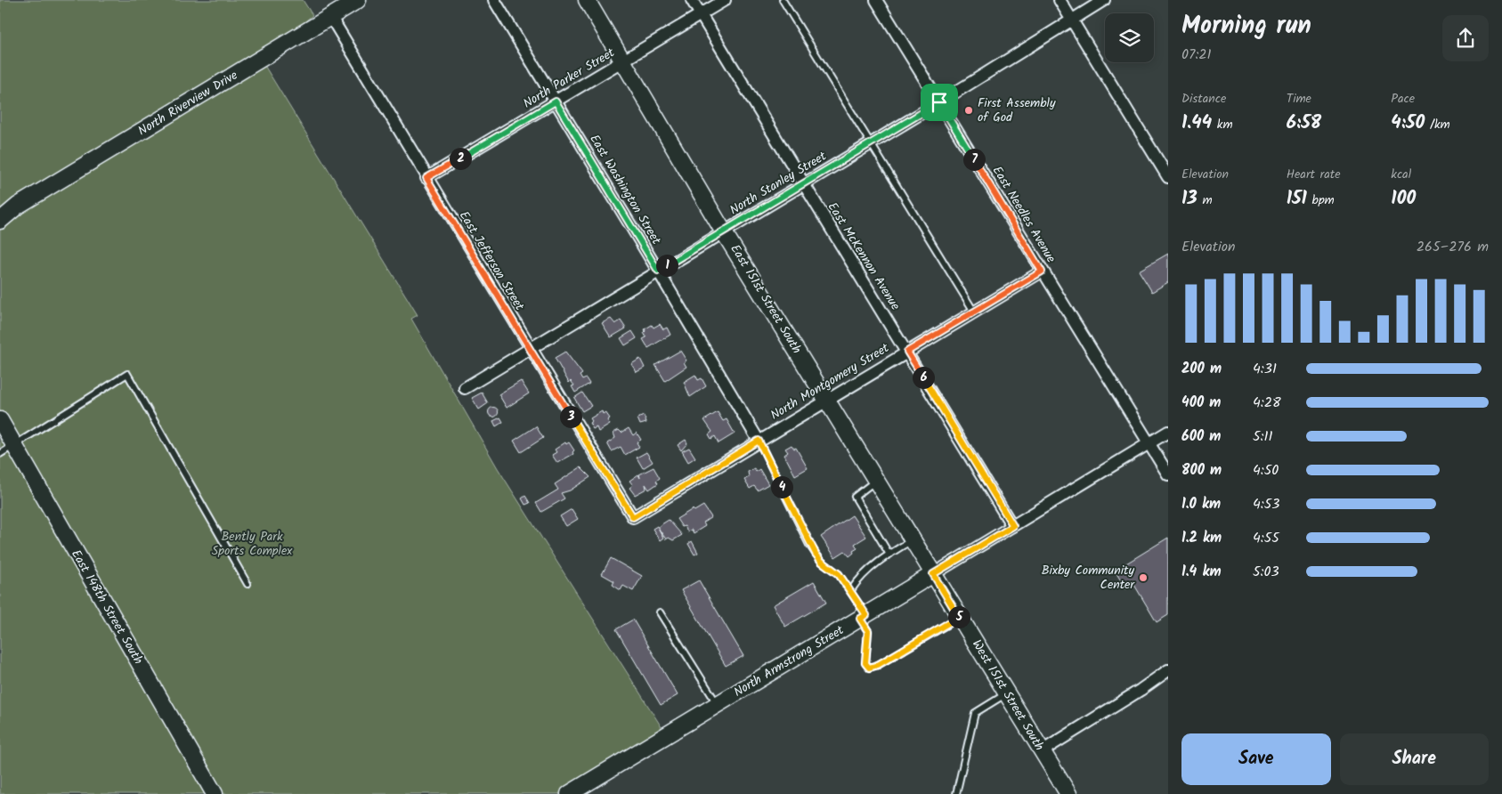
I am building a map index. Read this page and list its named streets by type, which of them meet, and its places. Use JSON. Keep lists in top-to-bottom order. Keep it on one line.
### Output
{"streets":{"street":["North Parker Street","North Riverview Drive","North Stanley Street","East Washington Street","East Needles Avenue","East McKennon Avenue","East Jefferson Street","East 151st Street South","North Montgomery Street","East 148th Street South","North Armstrong Street","West 151st Street South"]},"crossings":[["North Parker Street","East Washington Street"],["North Parker Street","East McKennon Avenue"],["North Parker Street","East Jefferson Street"],["North Parker Street","East 151st Street South"],["North Riverview Drive","East Jefferson Street"],["North Stanley Street","East Washington Street"],["North Stanley Street","East Needles Avenue"],["North Stanley Street","East McKennon Avenue"],["North Stanley Street","East Jefferson Street"],["North Stanley Street","East 151st Street South"],["East Washington Street","North Montgomery Street"],["East Needles Avenue","North Montgomery Street"],["East Needles Avenue","North Armstrong Street"],["East McKennon Avenue","North Montgomery Street"],["East McKennon Avenue","North Armstrong Street"],["East Jefferson Street","North Montgomery Street"],["East 151st Street South","North Montgomery Street"],["East 151st Street South","North Armstrong Street"],["East 151st Street South","West 151st Street South"],["North Armstrong Street","West 151st Street South"]],"parks":["Bently Park Sports Complex"],"places":["First Assembly of God","Bixby Community Center"],"page":{"heading":["Morning run","07:21"],"stats":[["Distance","1.44 km"],["Time","6:58"],["Pace","4:50 /km"],["Elevation","13 m"],["Heart rate","151 bpm"],["kcal","100"]],"pins":["2","7","1","6","3","4","5"],"chart":["Elevation","265–276 m"],"list":[{"name":"200 m","note":"4:31"},{"name":"400 m","note":"4:28"},{"name":"600 m","note":"5:11"},{"name":"800 m","note":"4:50"},{"name":"1.0 km","note":"4:53"},{"name":"1.2 km","note":"4:55"},{"name":"1.4 km","note":"5:03"}],"buttons":["Save","Share"]}}
